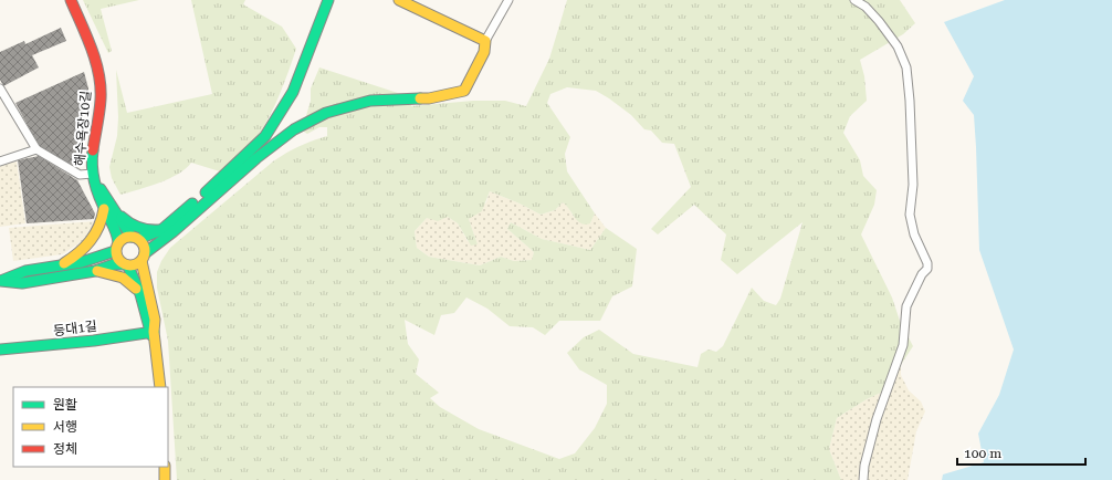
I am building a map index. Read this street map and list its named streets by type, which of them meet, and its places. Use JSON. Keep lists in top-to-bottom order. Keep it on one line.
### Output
{"streets":{"street":["해수욕장10길","등대1길"]},"legend":["원활","서행","정체"],"scale_bar":"100 m"}
